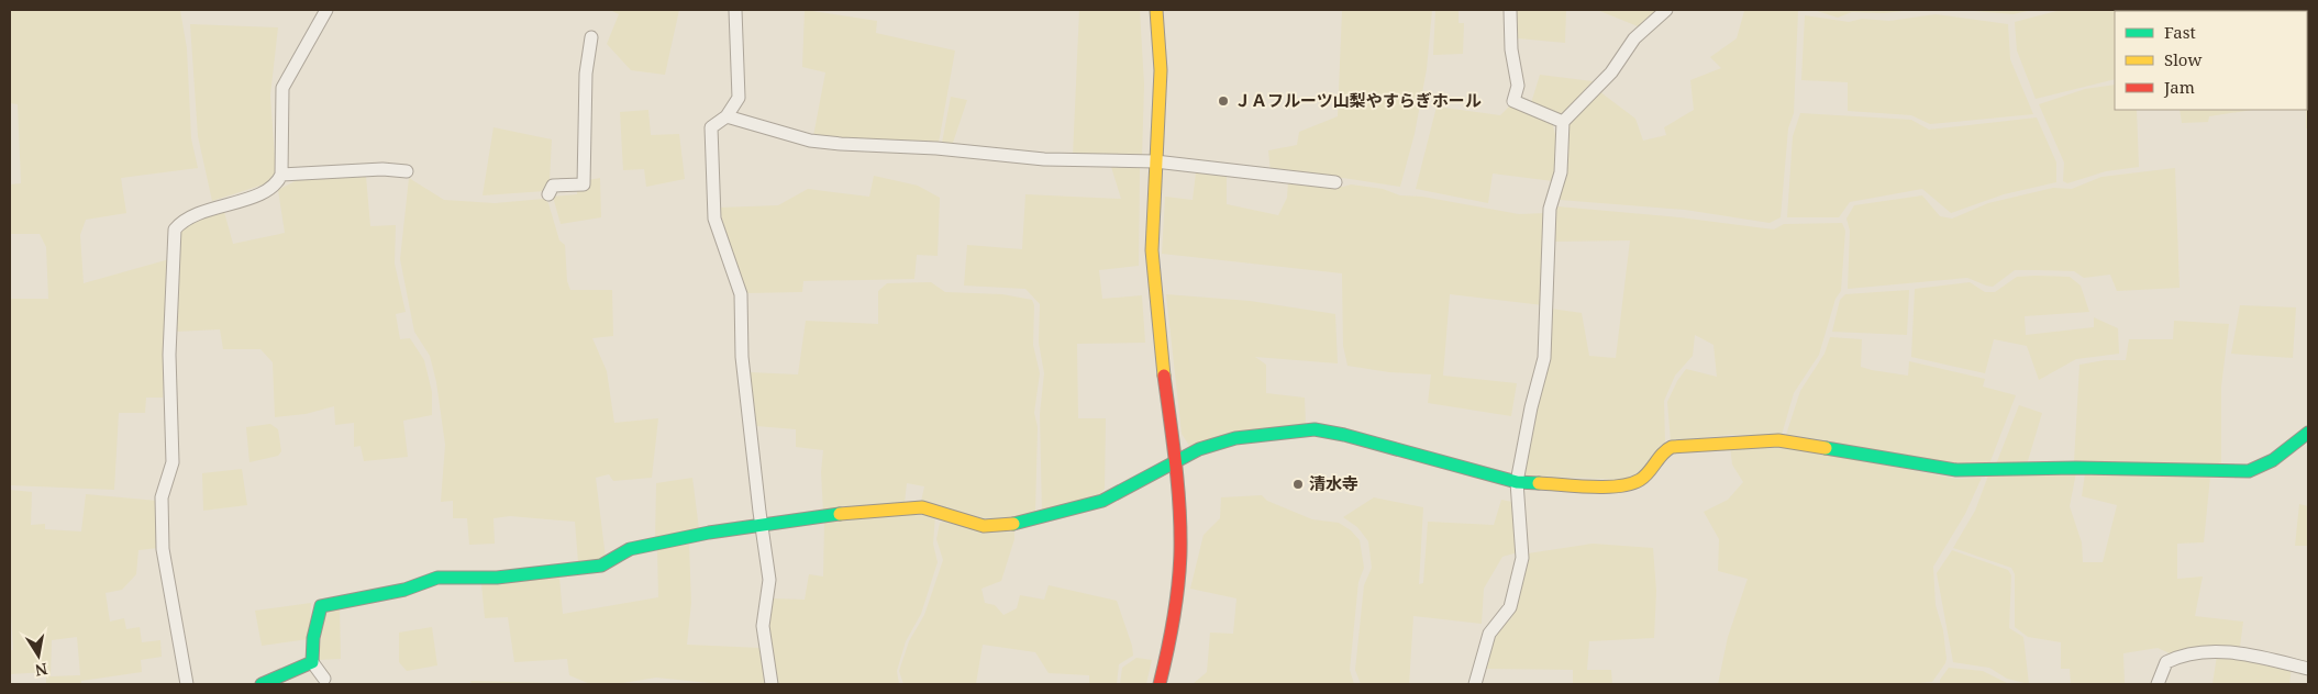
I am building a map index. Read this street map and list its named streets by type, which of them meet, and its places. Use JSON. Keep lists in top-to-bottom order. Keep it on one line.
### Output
{"places":["ＪＡフルーツ山梨やすらぎホール","清水寺"],"legend":["Fast","Slow","Jam"],"north":"bottom"}
